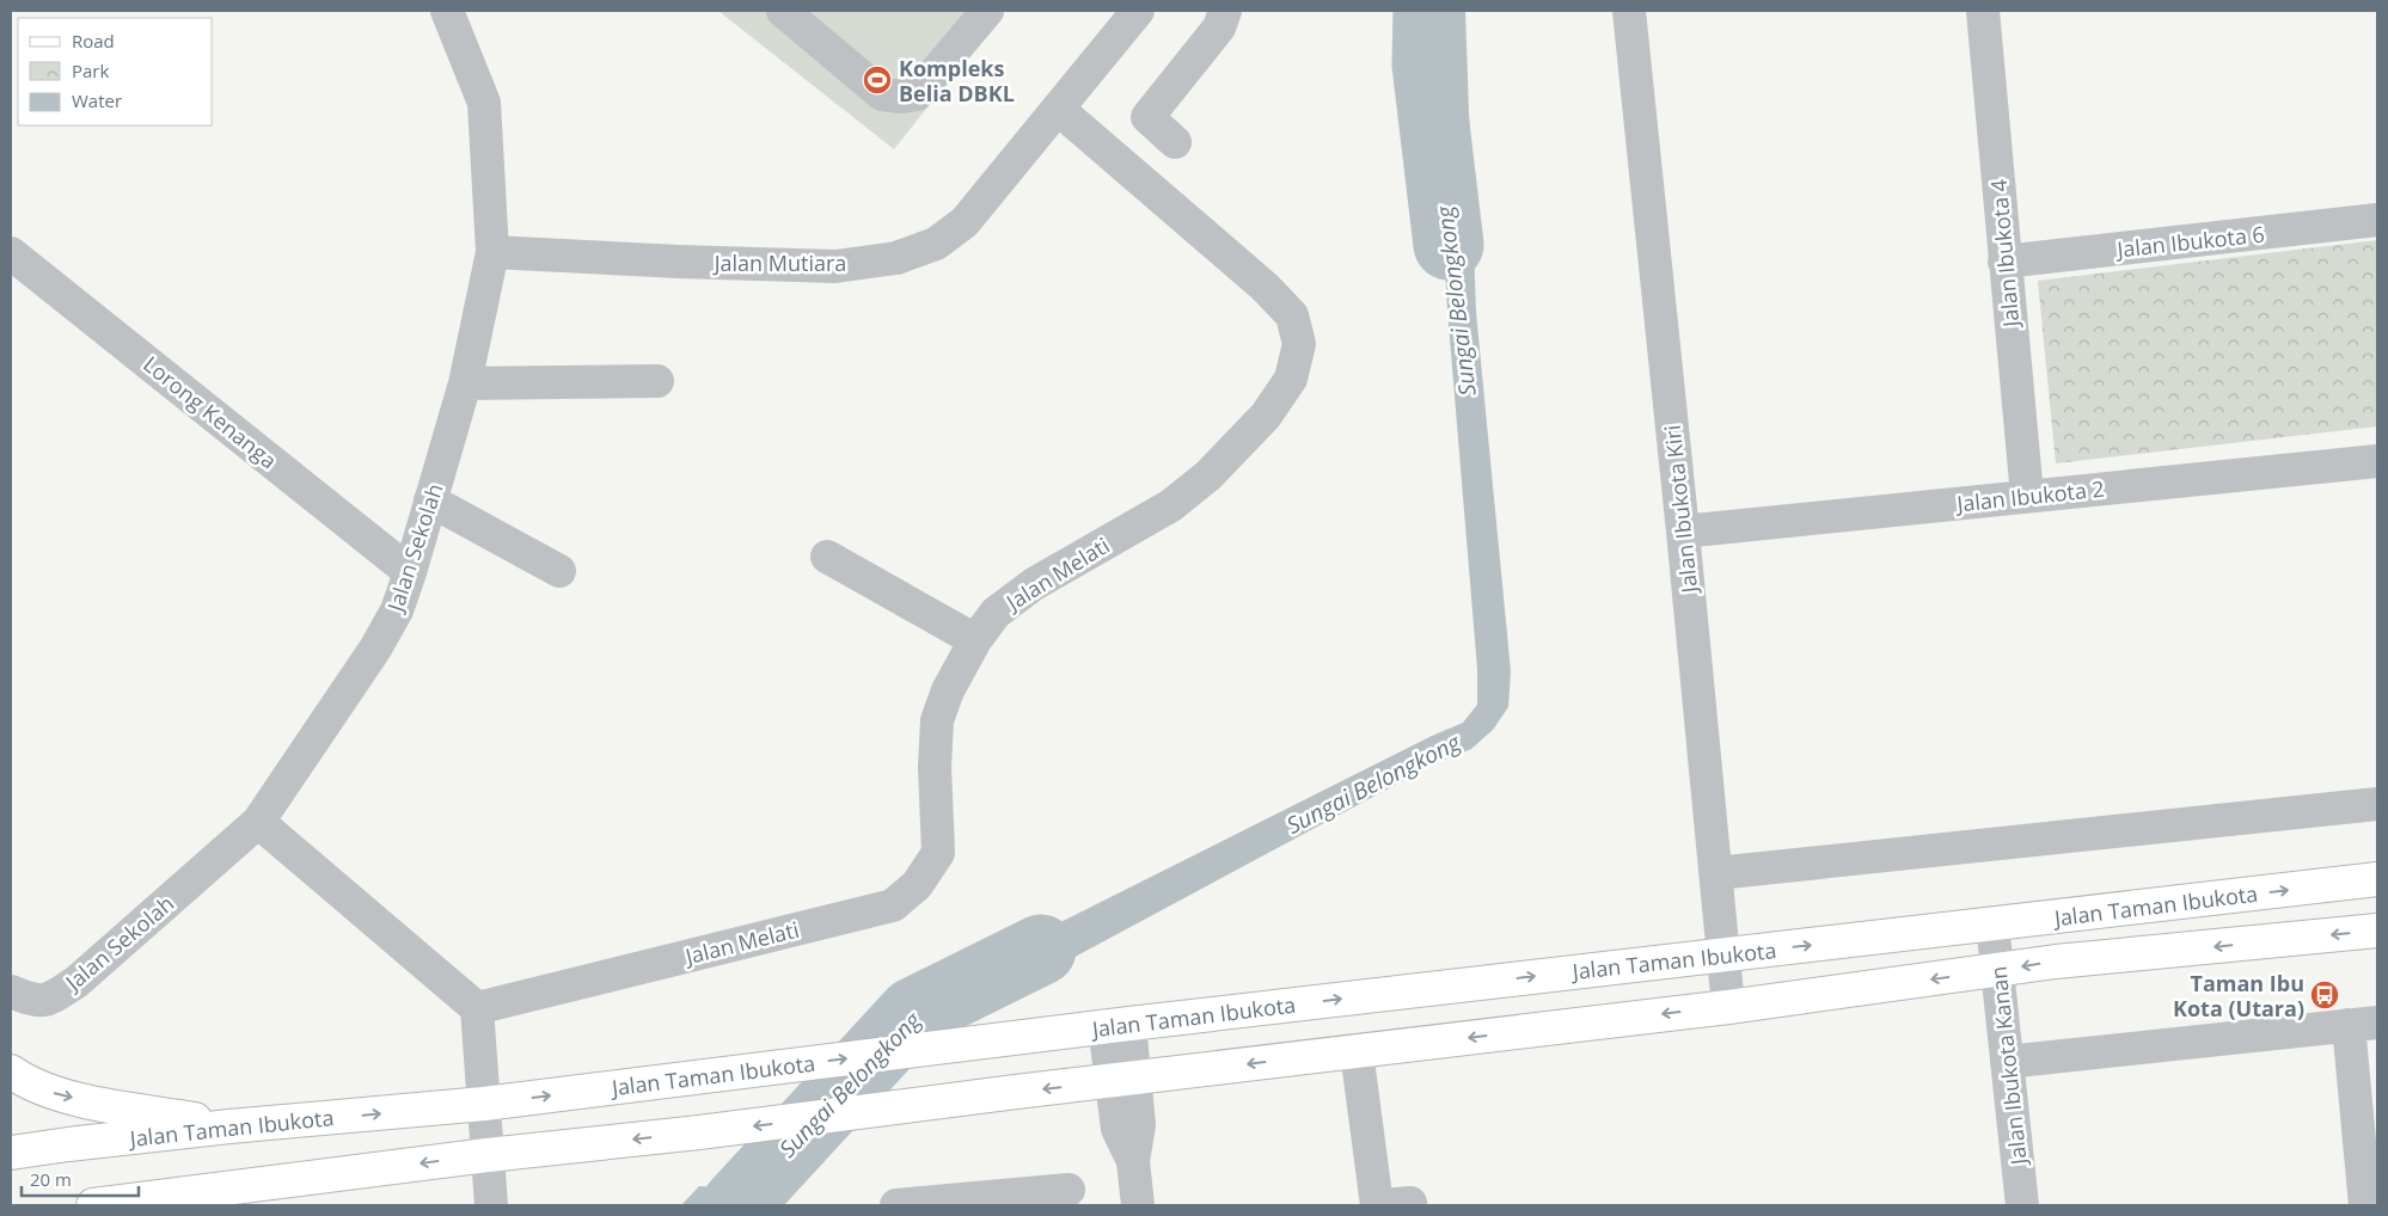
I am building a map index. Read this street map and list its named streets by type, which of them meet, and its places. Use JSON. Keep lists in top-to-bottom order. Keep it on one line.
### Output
{"streets":{"main road":["Jalan Taman Ibukota"],"street":["Jalan Ibukota 6","Jalan Ibukota 4","Jalan Mutiara","Lorong Kenanga","Jalan Ibukota 2","Jalan Ibukota Kiri","Jalan Sekolah","Jalan Melati","Jalan Ibukota Kanan"]},"crossings":[["Jalan Ibukota 6","Jalan Ibukota 4"],["Jalan Ibukota 4","Jalan Ibukota 2"],["Jalan Mutiara","Jalan Sekolah"],["Jalan Mutiara","Jalan Melati"],["Lorong Kenanga","Jalan Sekolah"],["Jalan Ibukota 2","Jalan Ibukota Kiri"],["Jalan Ibukota Kiri","Jalan Taman Ibukota"],["Jalan Taman Ibukota","Jalan Ibukota Kanan"]],"water":["Sungai Belongkong"],"places":{"sports":["Kompleks Belia DBKL"],"bus stop":["Taman Ibu Kota (Utara)"]},"legend":["Road","Park","Water"],"scale_bar":"20 m"}
